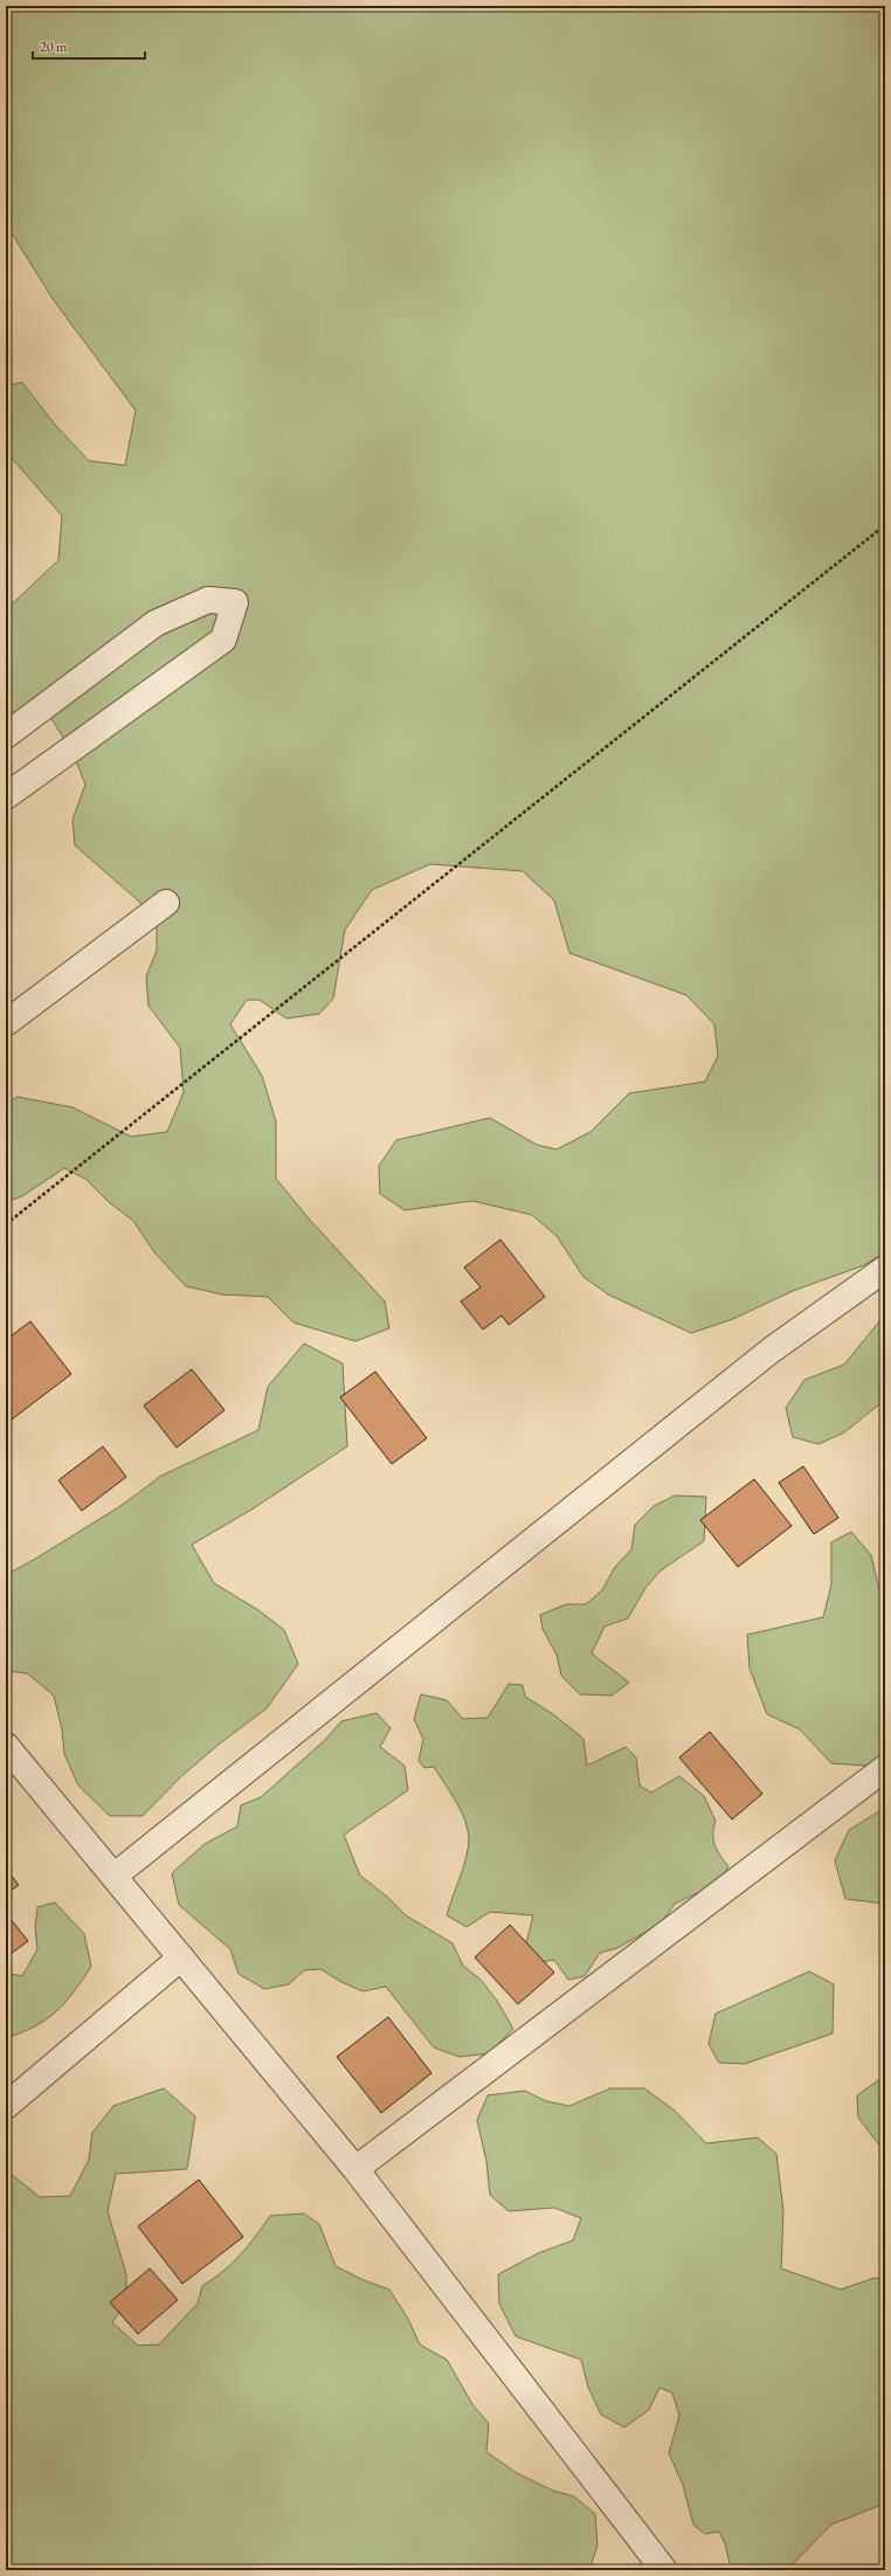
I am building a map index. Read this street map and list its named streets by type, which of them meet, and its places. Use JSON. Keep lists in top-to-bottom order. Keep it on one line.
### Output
{"scale_bar":"20 m"}
